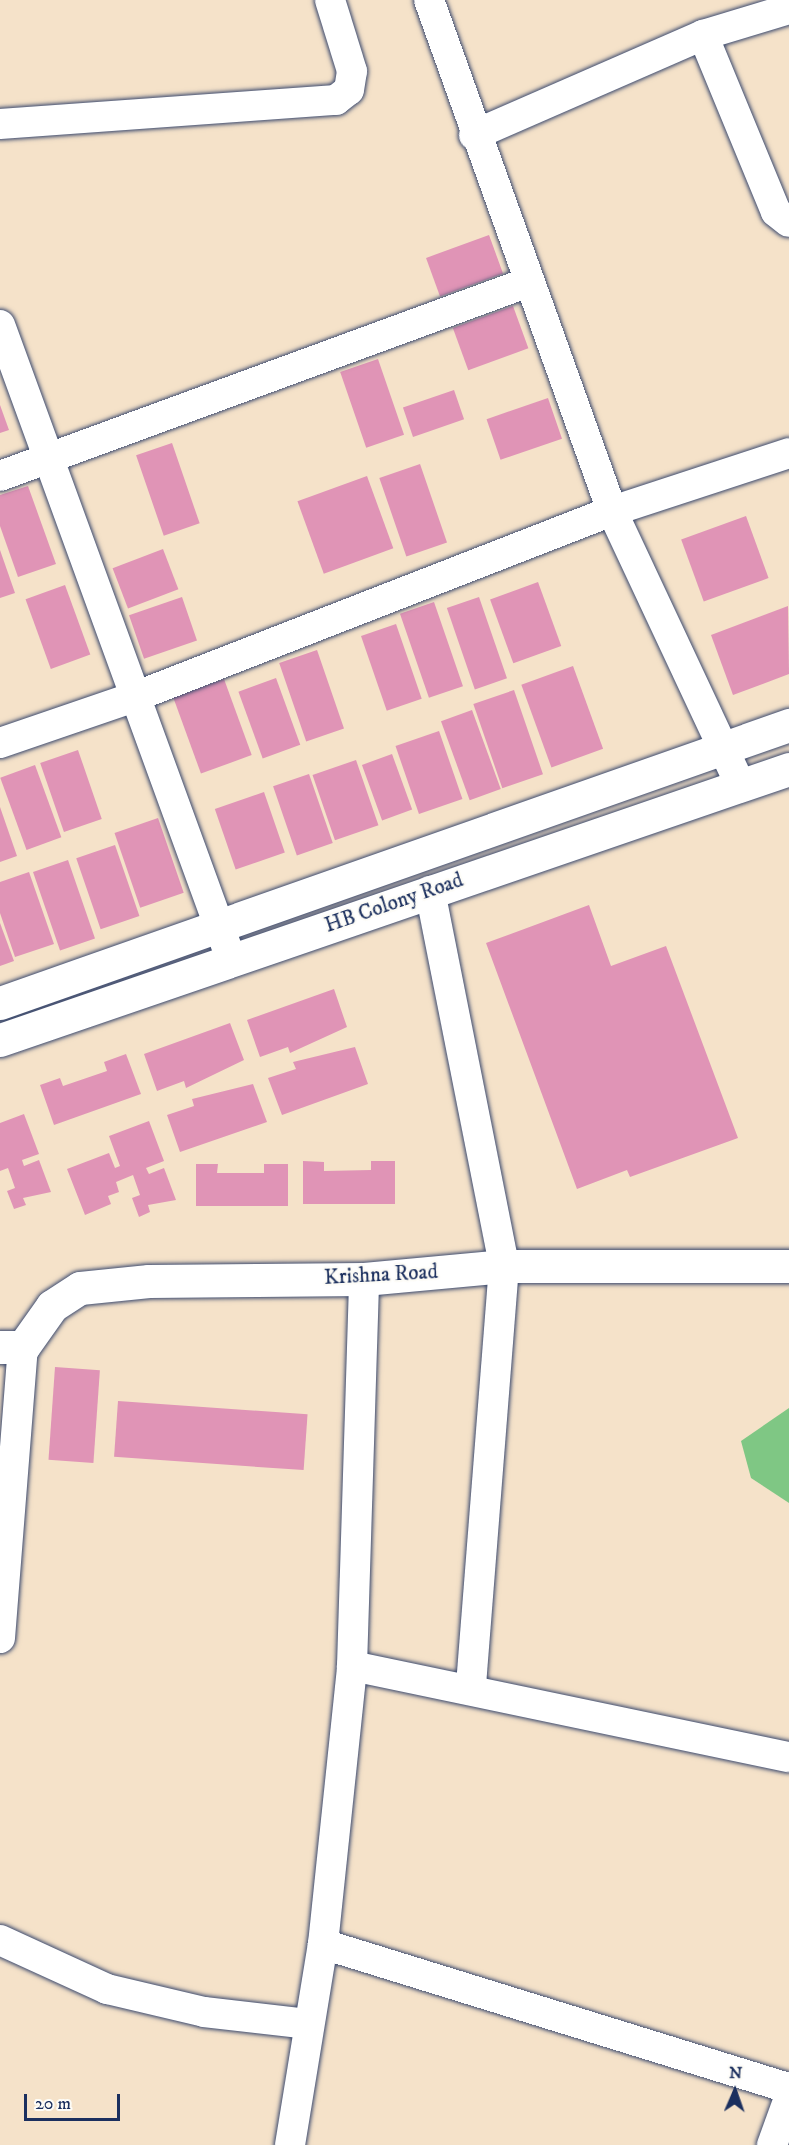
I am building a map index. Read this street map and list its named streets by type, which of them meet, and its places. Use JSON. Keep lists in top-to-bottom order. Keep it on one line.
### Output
{"streets":{"street":["HB Colony Road","Krishna Road"]},"scale_bar":"20 m","north":"top"}
